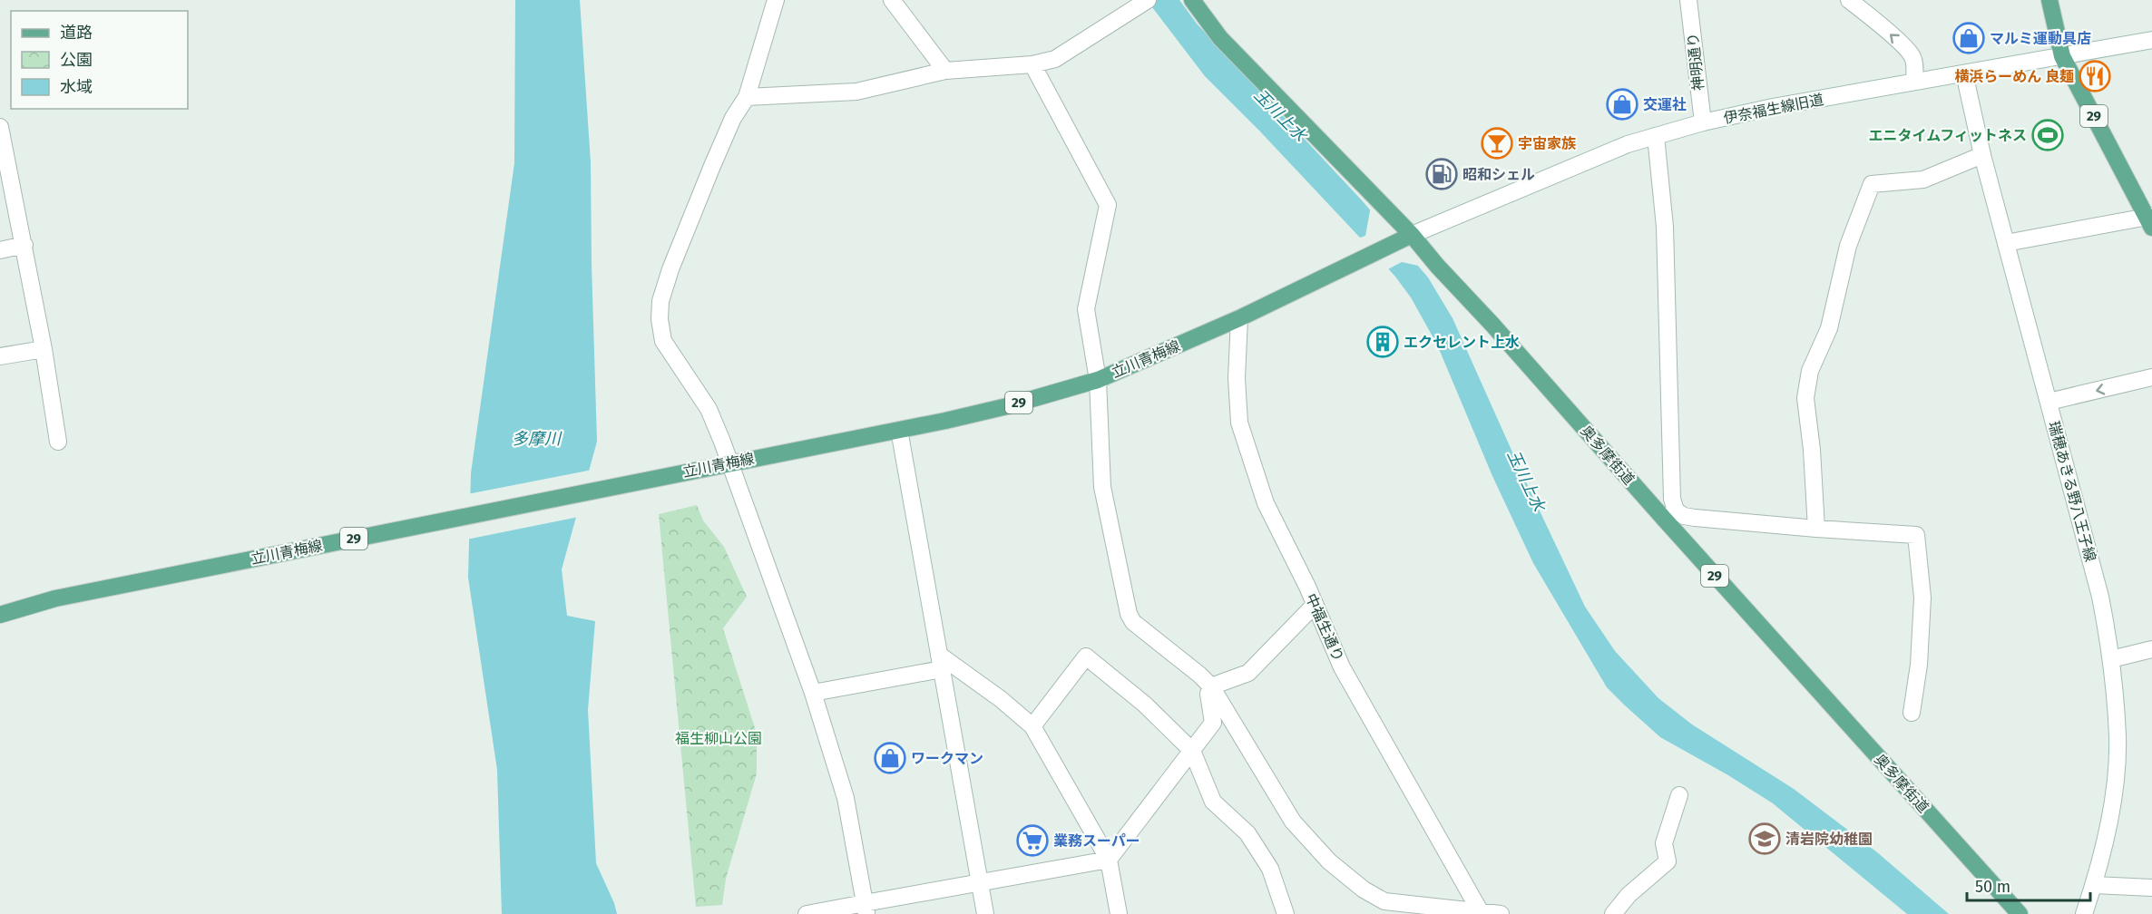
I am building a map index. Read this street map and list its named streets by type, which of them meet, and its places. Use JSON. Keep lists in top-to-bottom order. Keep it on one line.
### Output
{"streets":{"main road":["29","立川青梅線","奥多摩街道"],"street":["神明通り","伊奈福生線旧道","瑞穂あきる野八王子線","中福生通り"]},"crossings":[["神明通り","伊奈福生線旧道"],["伊奈福生線旧道","29"],["伊奈福生線旧道","立川青梅線"],["伊奈福生線旧道","奥多摩街道"],["伊奈福生線旧道","瑞穂あきる野八王子線"],["立川青梅線","奥多摩街道"],["立川青梅線","中福生通り"]],"water":["玉川上水","多摩川"],"parks":["福生柳山公園"],"places":{"shop":["マルミ運動具店","交運社","ワークマン"],"restaurant":["横浜らーめん 良麺"],"sports":["エニタイムフィットネス"],"bar":["宇宙家族"],"fuel station":["昭和シェル"],"building":["エクセレント上水"],"school or university":["清岩院幼稚園"],"supermarket":["業務スーパー"]},"legend":["道路","公園","水域"],"scale_bar":"50 m"}
